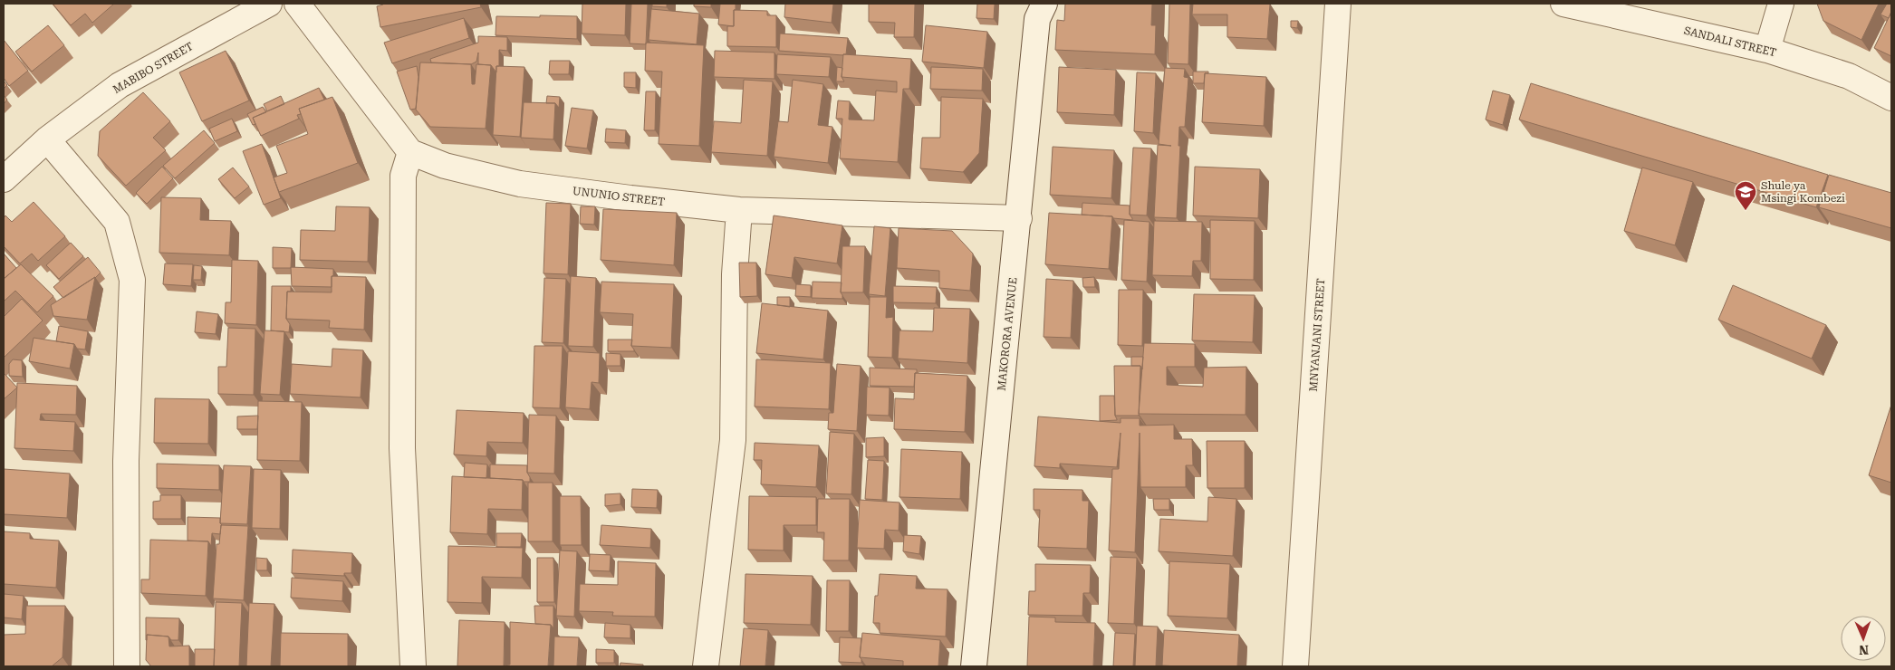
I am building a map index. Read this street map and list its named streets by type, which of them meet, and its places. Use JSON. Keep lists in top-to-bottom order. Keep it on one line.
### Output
{"streets":{"street":["SANDALI STREET","MABIBO STREET","UNUNIO STREET","MAKORORA AVENUE","MNYANJANI STREET"]},"crossings":[["UNUNIO STREET","MAKORORA AVENUE"]],"places":{"school or university":["Shule ya Msingi Kombezi"]},"north":"bottom"}
